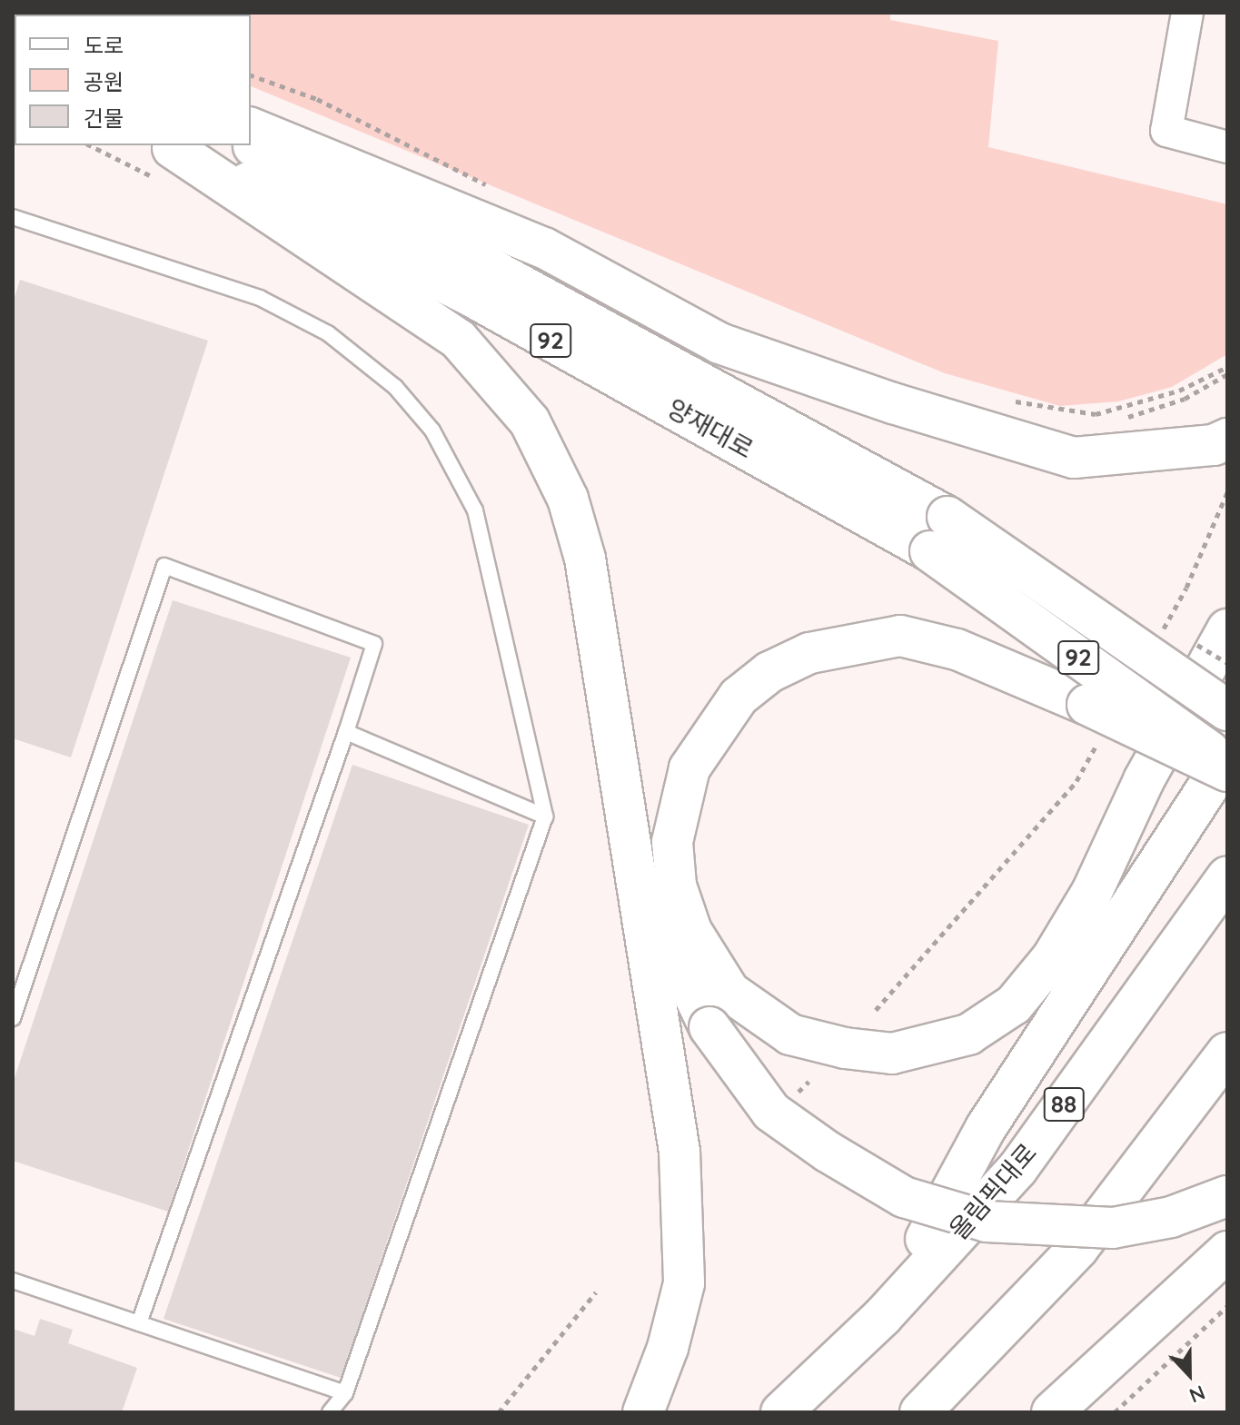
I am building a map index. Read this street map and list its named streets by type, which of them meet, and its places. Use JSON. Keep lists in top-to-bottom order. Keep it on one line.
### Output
{"streets":{"main road":["92","양재대로","88","올림픽대로"]},"legend":["도로","공원","건물"],"north":"bottom"}
